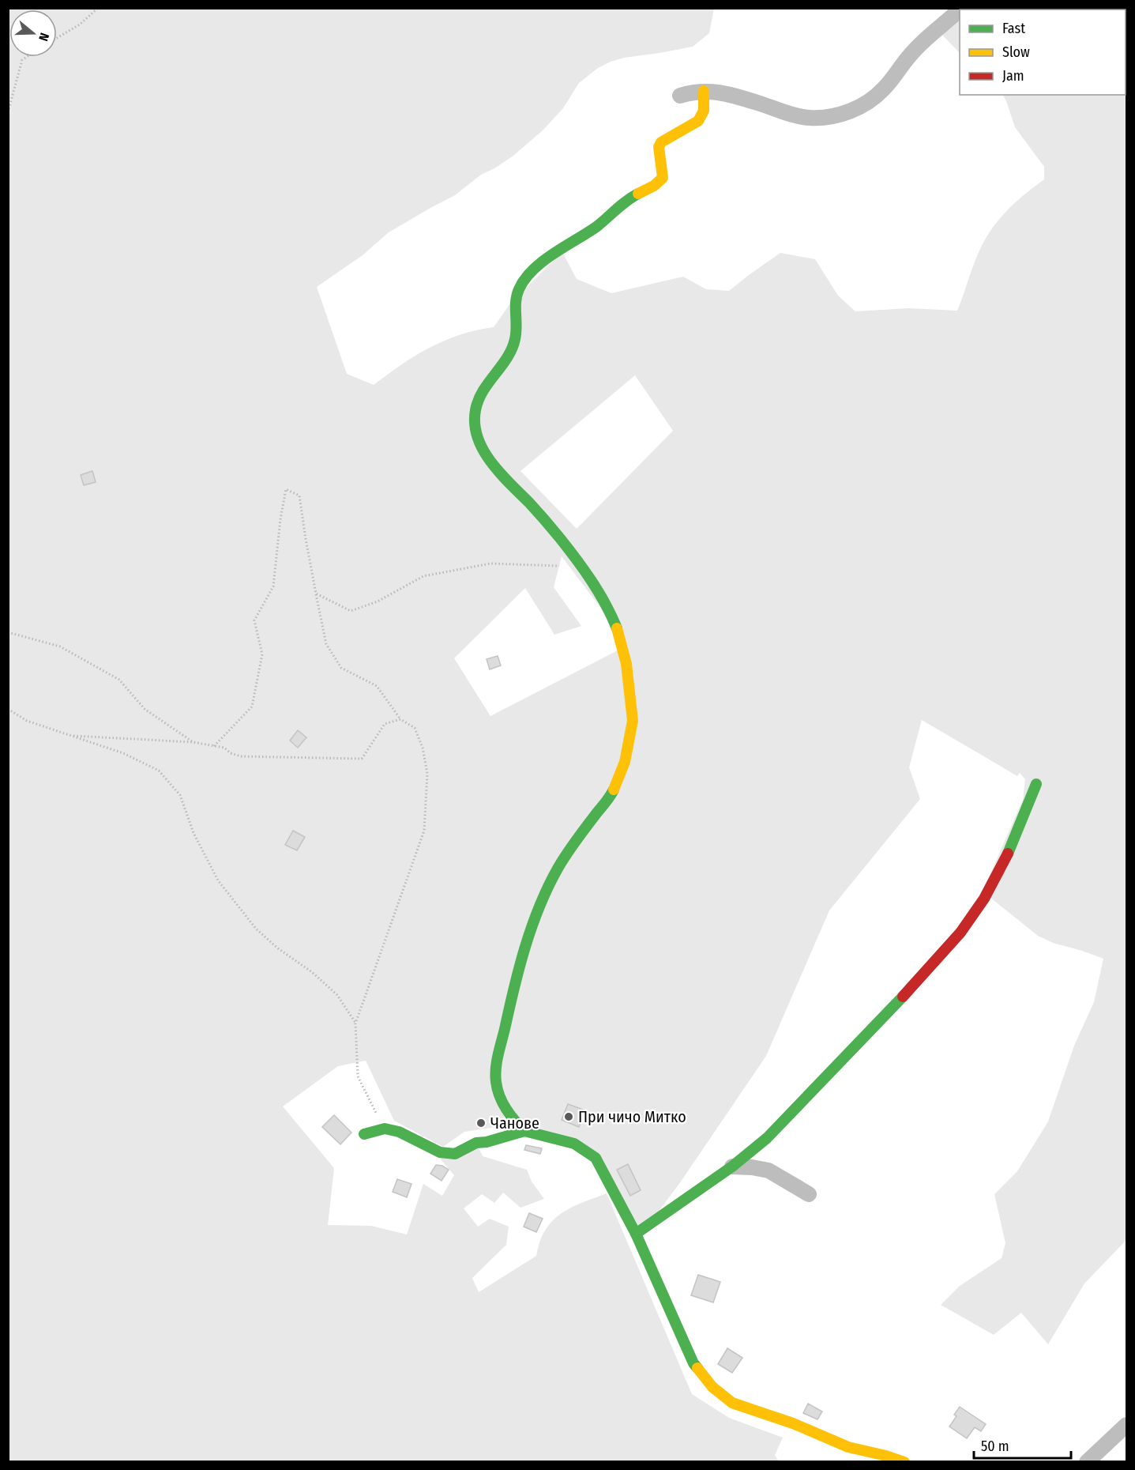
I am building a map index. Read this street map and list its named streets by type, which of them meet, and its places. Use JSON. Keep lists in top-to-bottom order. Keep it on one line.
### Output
{"places":["При чичо Митко","Чанове"],"legend":["Fast","Slow","Jam"],"scale_bar":"50 m","north":"right"}
